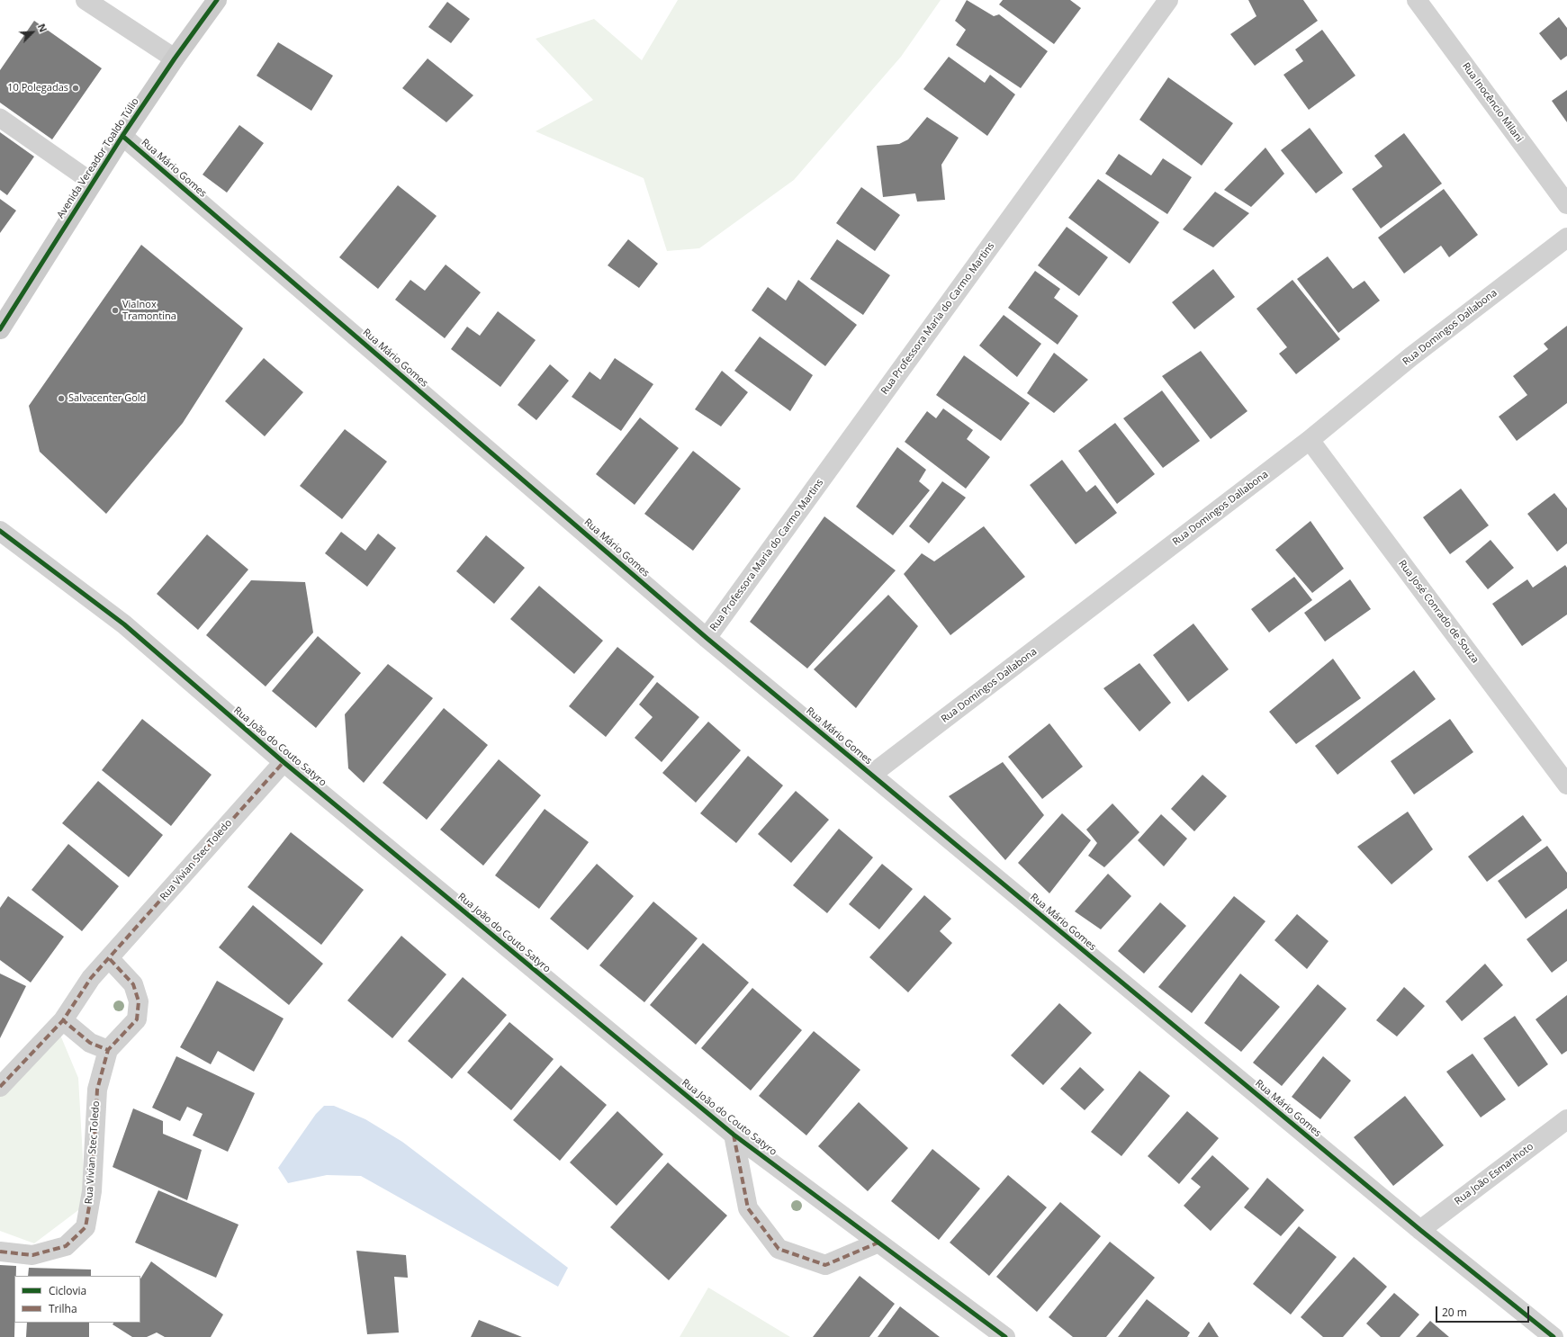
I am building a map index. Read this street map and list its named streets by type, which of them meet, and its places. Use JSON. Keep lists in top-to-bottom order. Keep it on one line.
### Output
{"streets":{"main road":["Avenida Vereador Toaldo Túlio"],"street":["Rua Inocêncio Milani","Rua Mário Gomes","Rua Professora Maria do Carmo Martins","Rua Domingos Dallabona","Rua José Conrado de Souza","Rua João do Couto Satyro","Rua Vivian Stec Toledo","Rua João Esmanhoto"]},"crossings":[["Avenida Vereador Toaldo Túlio","Rua Mário Gomes"],["Rua Mário Gomes","Rua Professora Maria do Carmo Martins"],["Rua Mário Gomes","Rua Domingos Dallabona"],["Rua Mário Gomes","Rua João Esmanhoto"],["Rua Domingos Dallabona","Rua José Conrado de Souza"],["Rua João do Couto Satyro","Rua Vivian Stec Toledo"]],"places":["10 Polegadas","ViaInox Tramontina","Salvacenter Gold"],"legend":["Ciclovia","Trilha"],"scale_bar":"20 m","north":"top right"}
